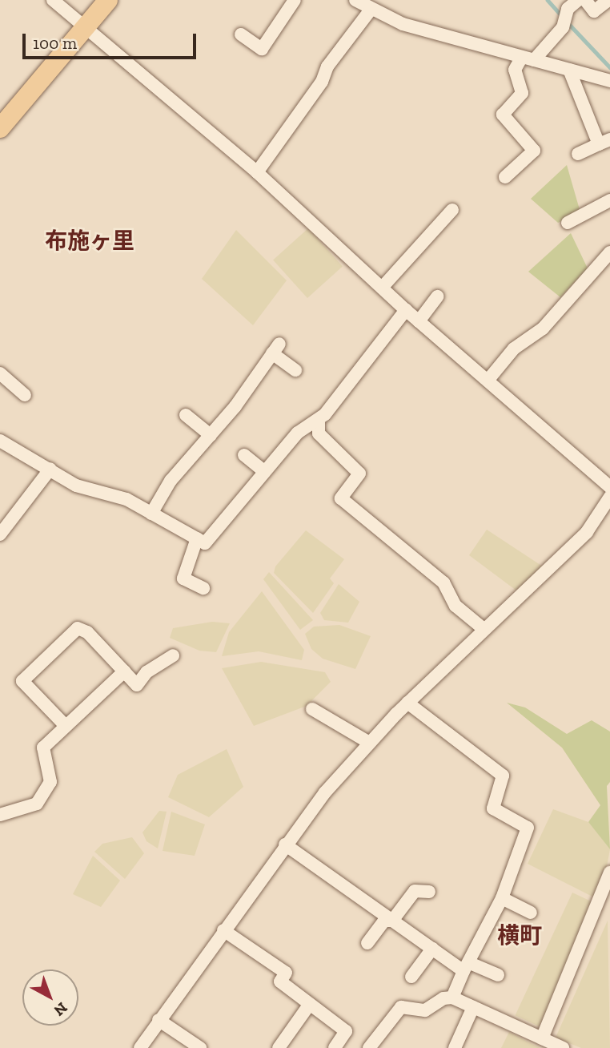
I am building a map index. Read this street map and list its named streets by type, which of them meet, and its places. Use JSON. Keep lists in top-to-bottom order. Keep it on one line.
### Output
{"districts":["布施ヶ里","横町"],"scale_bar":"100 m","north":"bottom right"}
